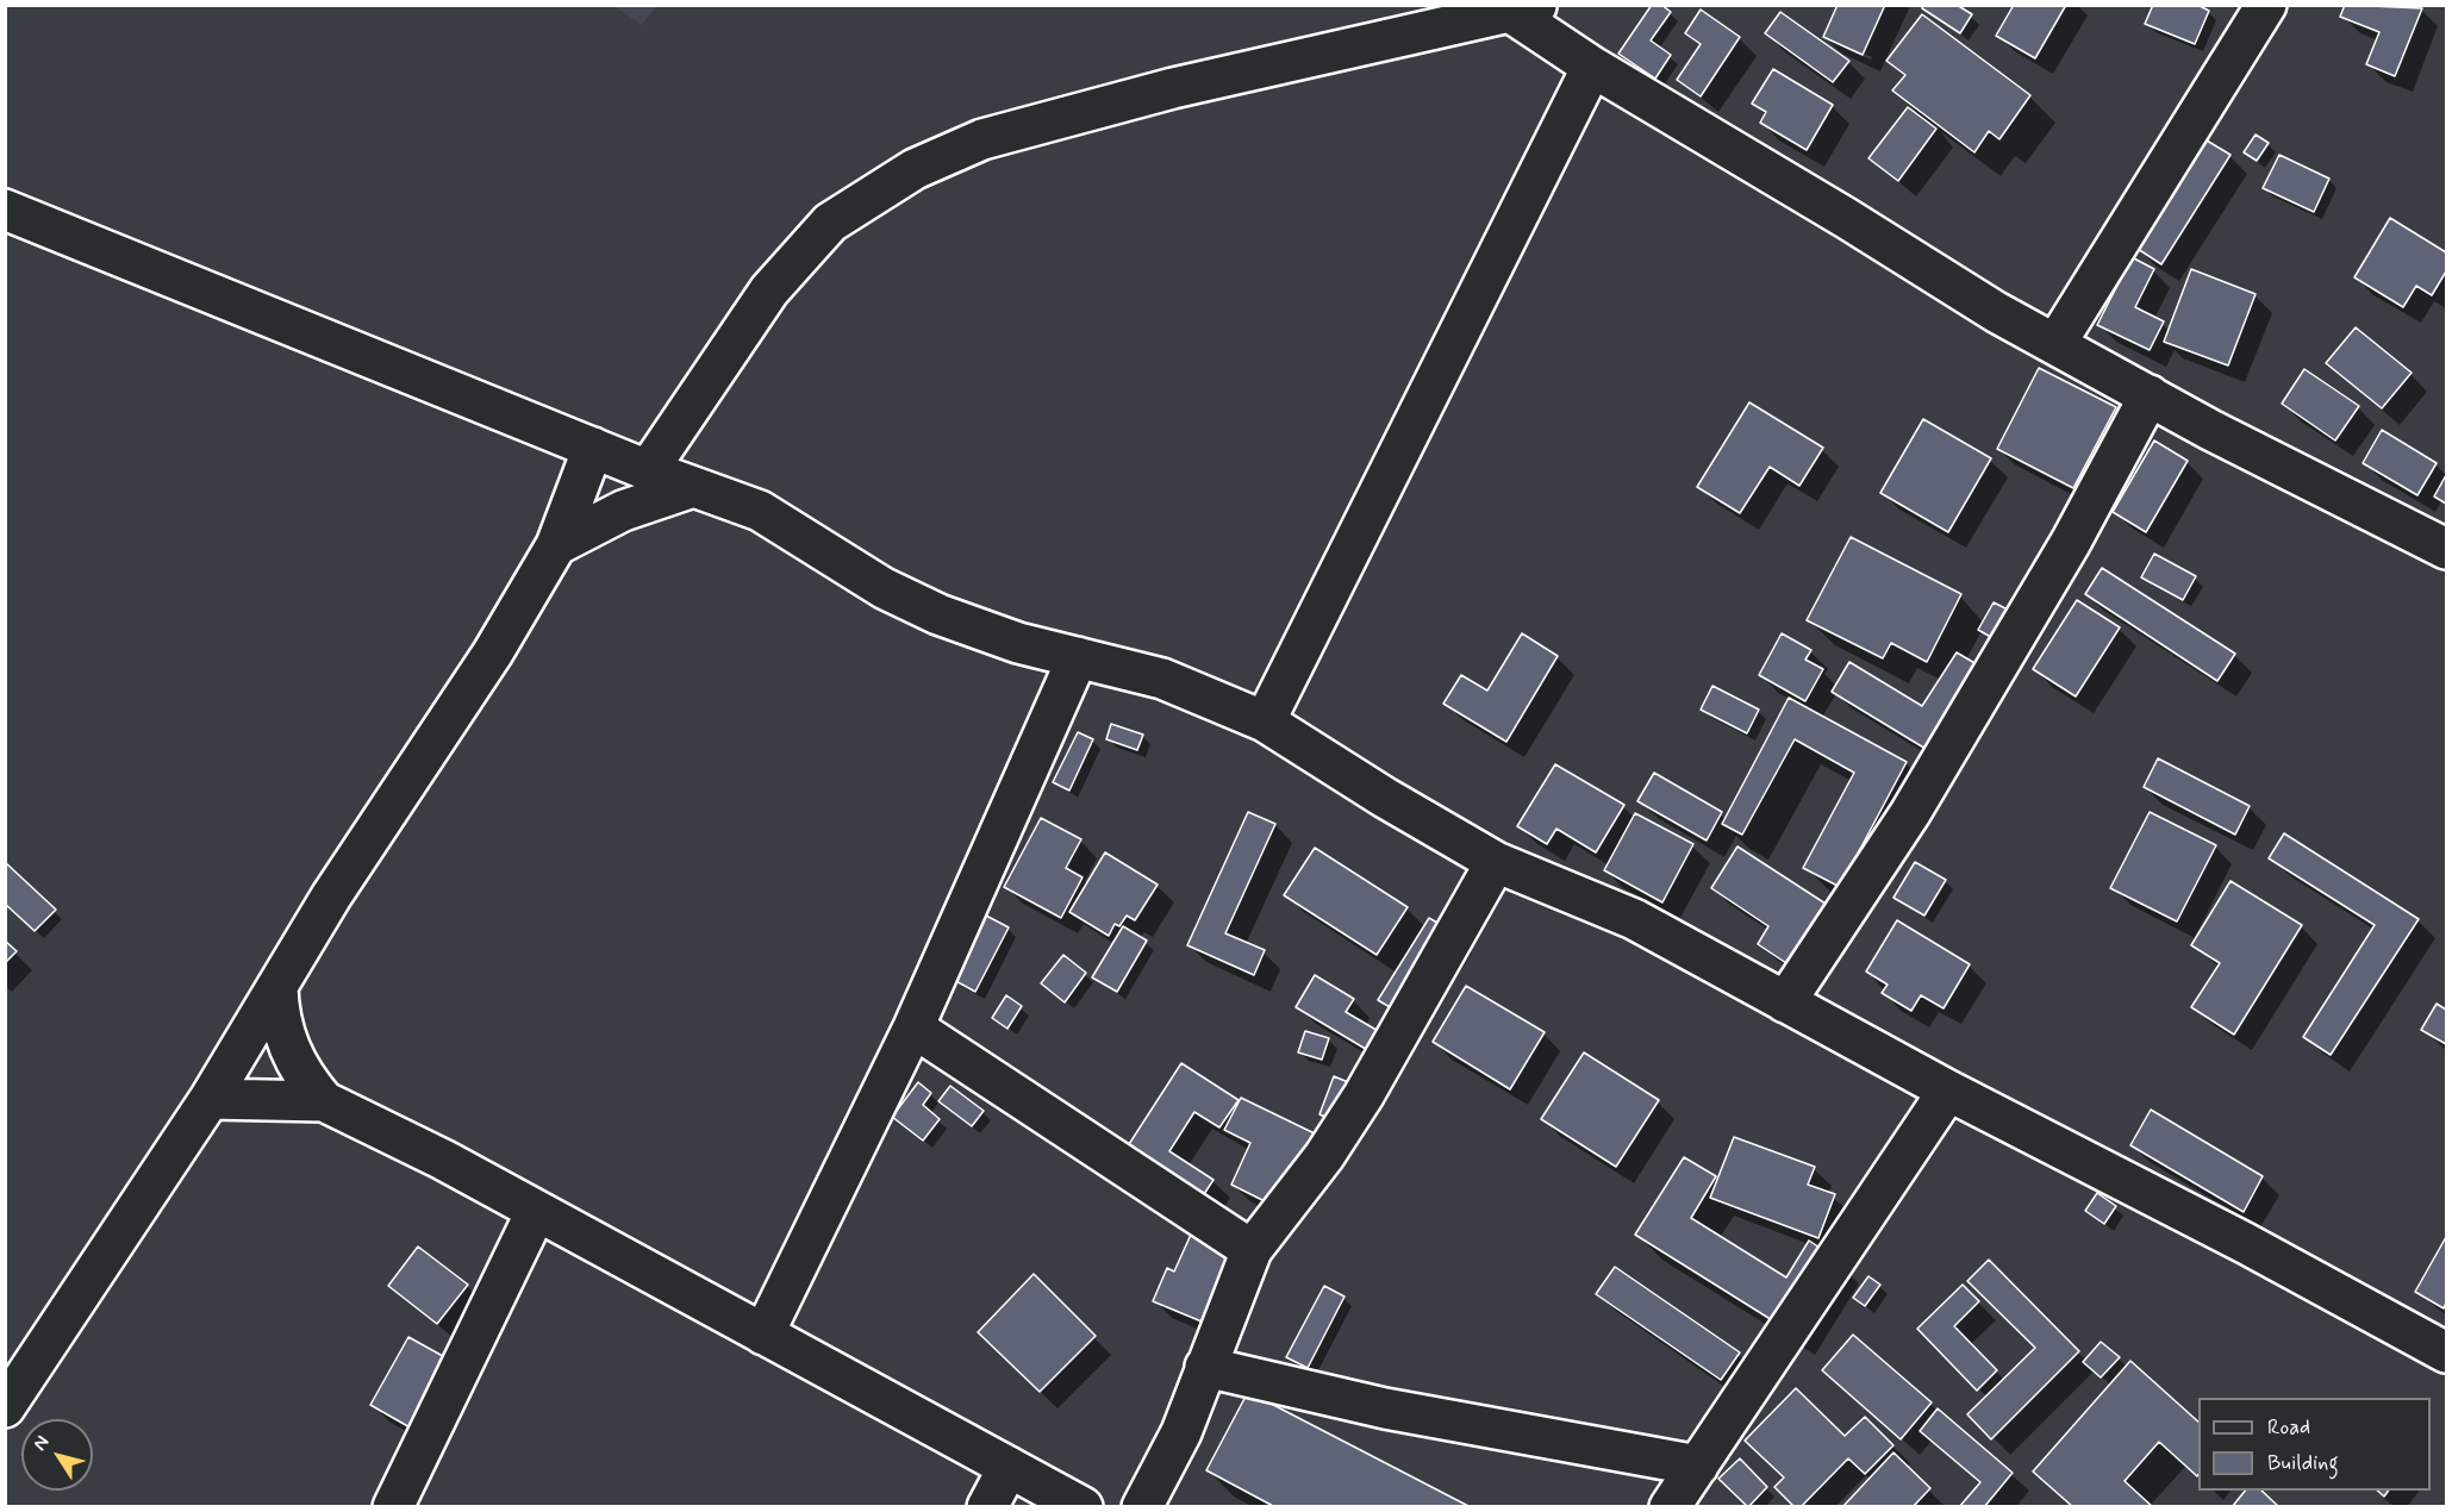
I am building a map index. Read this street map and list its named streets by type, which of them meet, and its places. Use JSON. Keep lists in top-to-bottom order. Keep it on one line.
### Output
{"legend":["Road","Building"],"north":"top left"}
